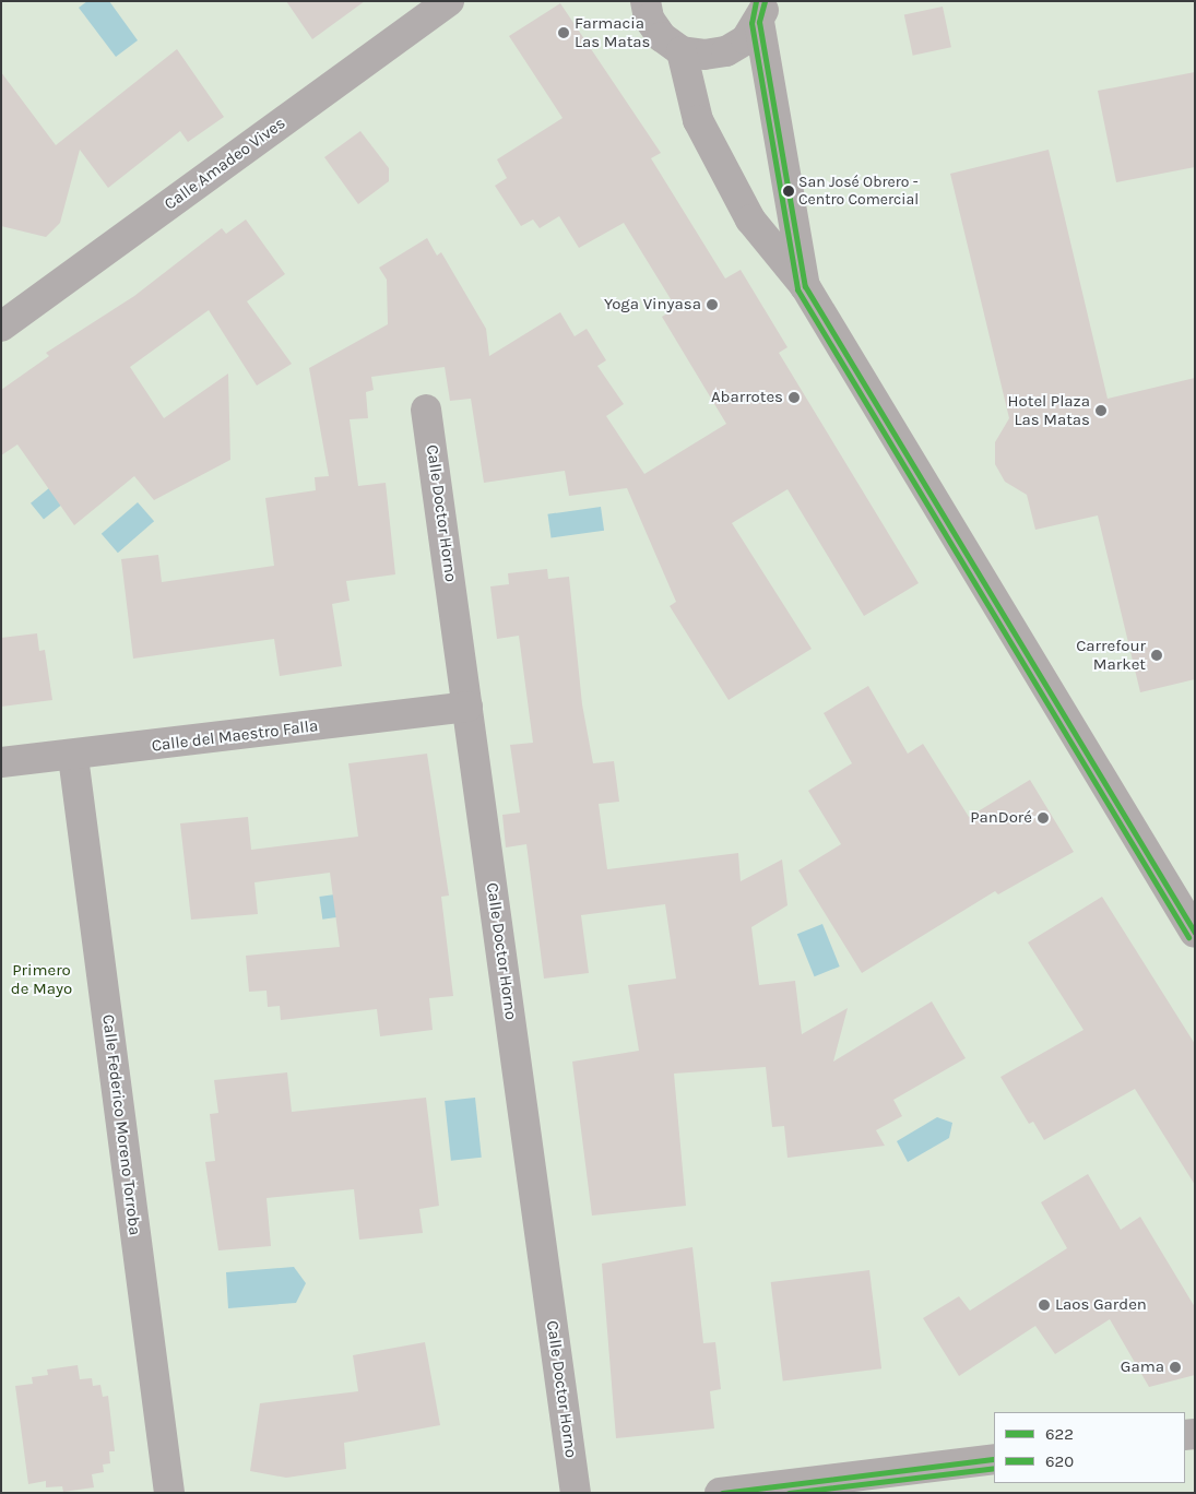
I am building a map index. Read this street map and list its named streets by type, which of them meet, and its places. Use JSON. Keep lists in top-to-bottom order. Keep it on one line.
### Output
{"streets":{"street":["Calle Amadeo Vives","Calle Doctor Horno","Calle del Maestro Falla","Calle Federico Moreno Torroba"]},"crossings":[["Calle Doctor Horno","Calle del Maestro Falla"],["Calle del Maestro Falla","Calle Federico Moreno Torroba"]],"parks":["Primero de Mayo"],"places":["Farmacia Las Matas","San José Obrero - Centro Comercial","Yoga Vinyasa","Abarrotes","Hotel Plaza Las Matas","Carrefour Market","PanDoré","Laos Garden","Gama"],"lines":["transit line 622","transit line 620"],"legend":["622","620"]}
